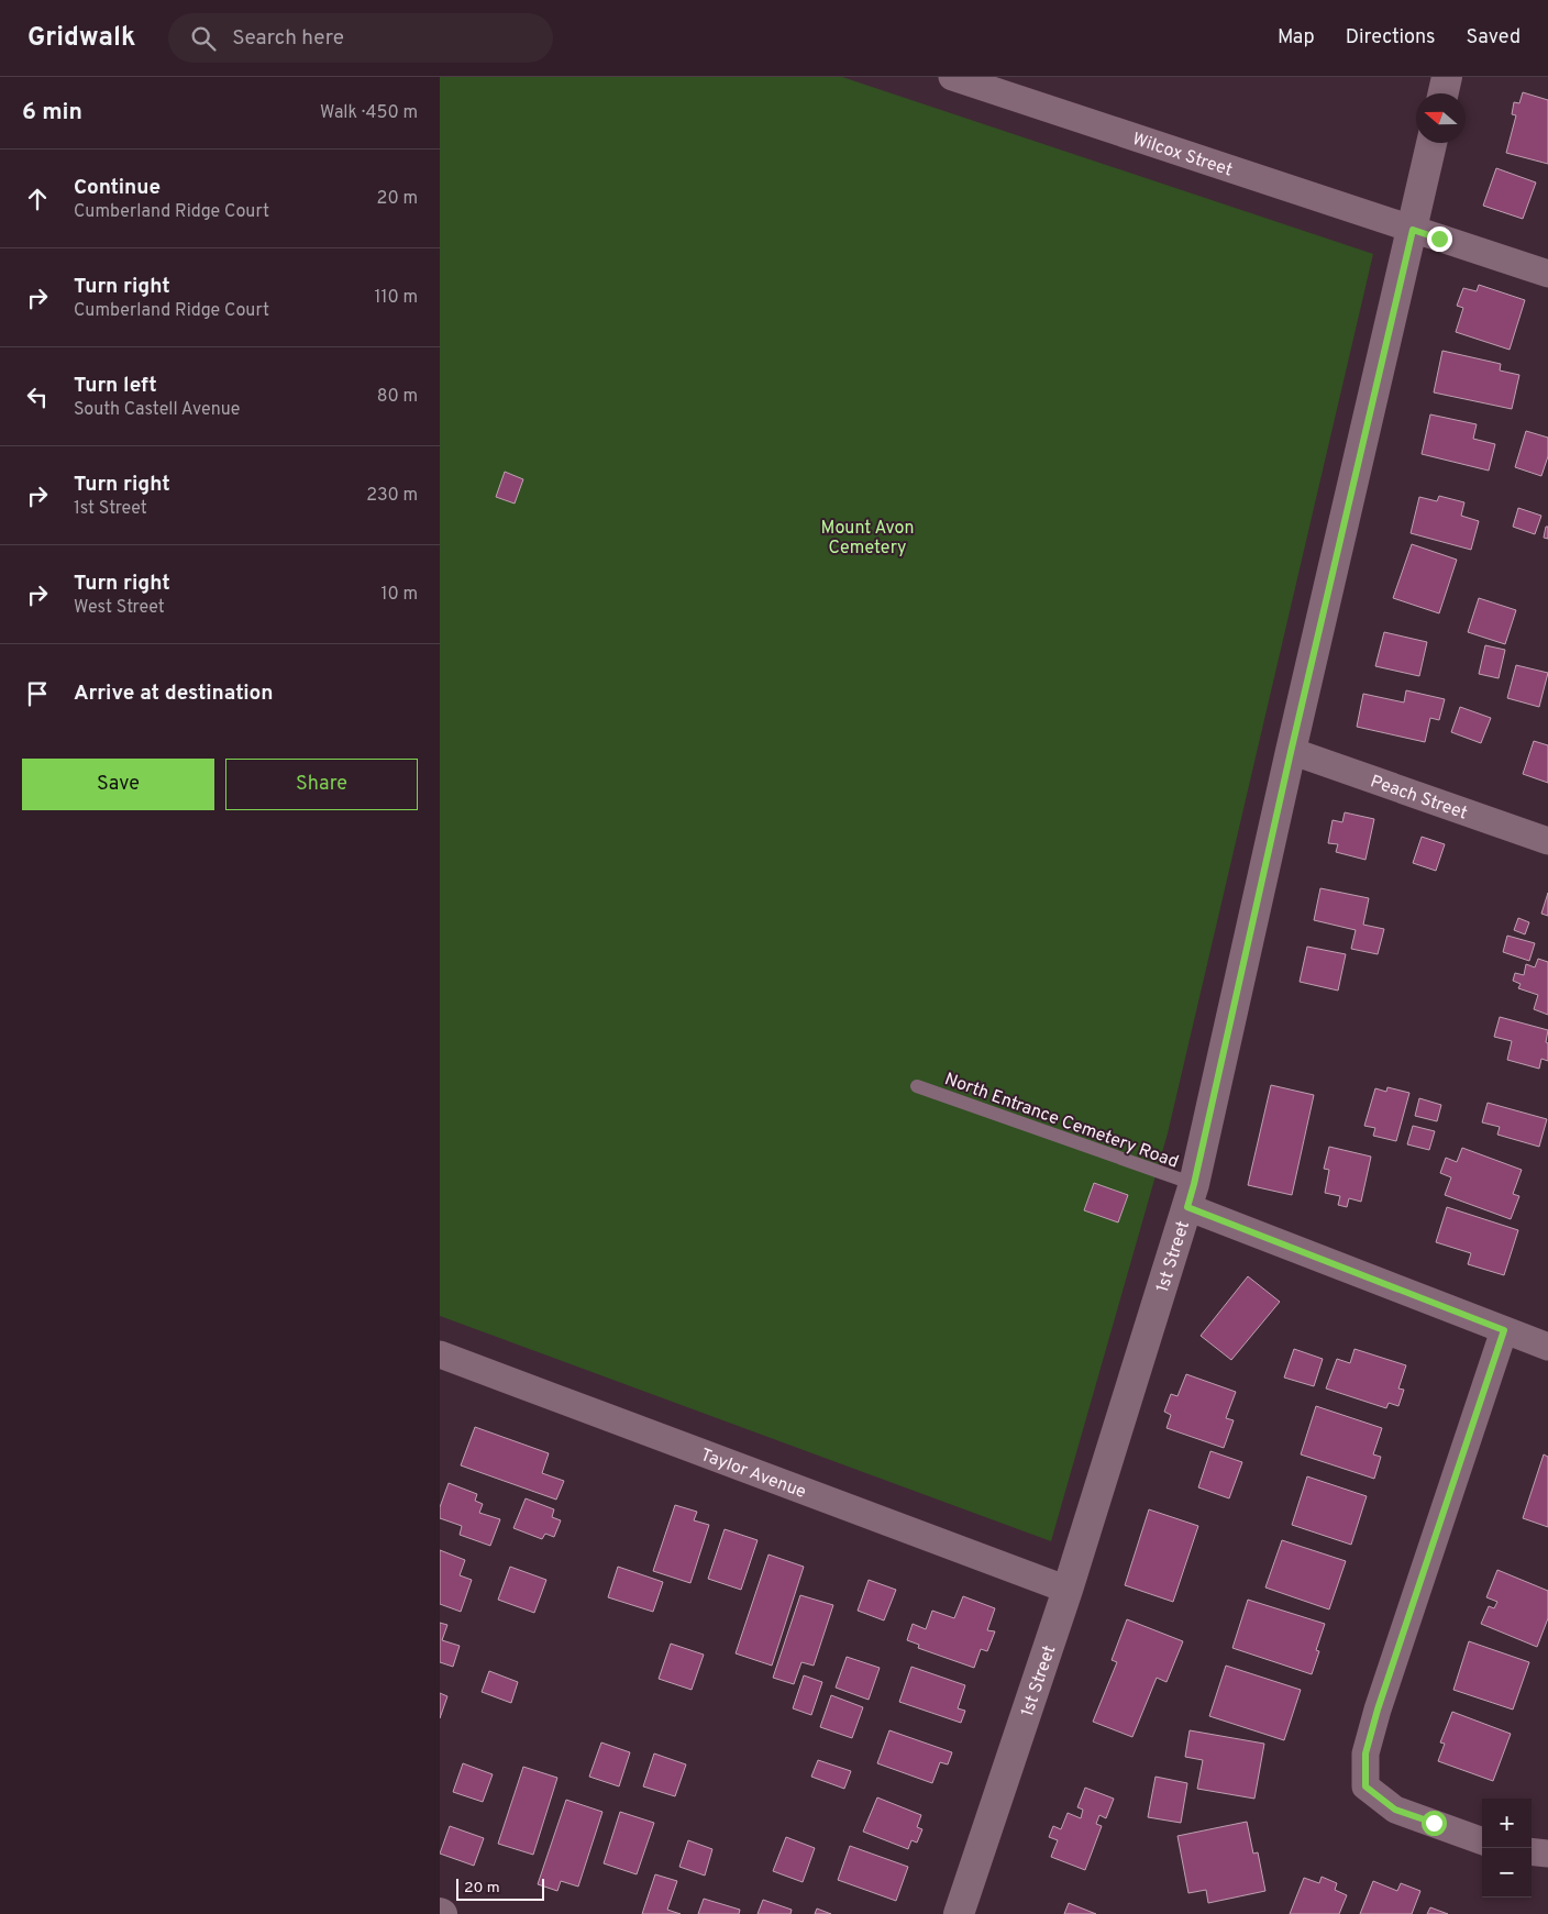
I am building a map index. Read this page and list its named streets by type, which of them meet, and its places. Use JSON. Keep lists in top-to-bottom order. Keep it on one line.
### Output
{"streets":{"street":["Wilcox Street","Peach Street","1st Street","Taylor Avenue"],"lane":["North Entrance Cemetery Road"]},"crossings":[["Wilcox Street","1st Street"],["Peach Street","1st Street"],["North Entrance Cemetery Road","1st Street"],["1st Street","Taylor Avenue"]],"parks":["Mount Avon Cemetery"],"scale_bar":"20 m","north":"left","page":{"header":"Gridwalk","search":"Search here","nav":["Map","Directions","Saved"],"heading":["6 min","Walk · 450 m"],"list":[["Continue","Cumberland Ridge Court","20 m"],["Turn right","Cumberland Ridge Court","110 m"],["Turn left","South Castell Avenue","80 m"],["Turn right","1st Street","230 m"],["Turn right","West Street","10 m"],"Arrive at destination"],"buttons":["Save","Share"],"map_buttons":["+","−"],"scale":"20 m"}}
